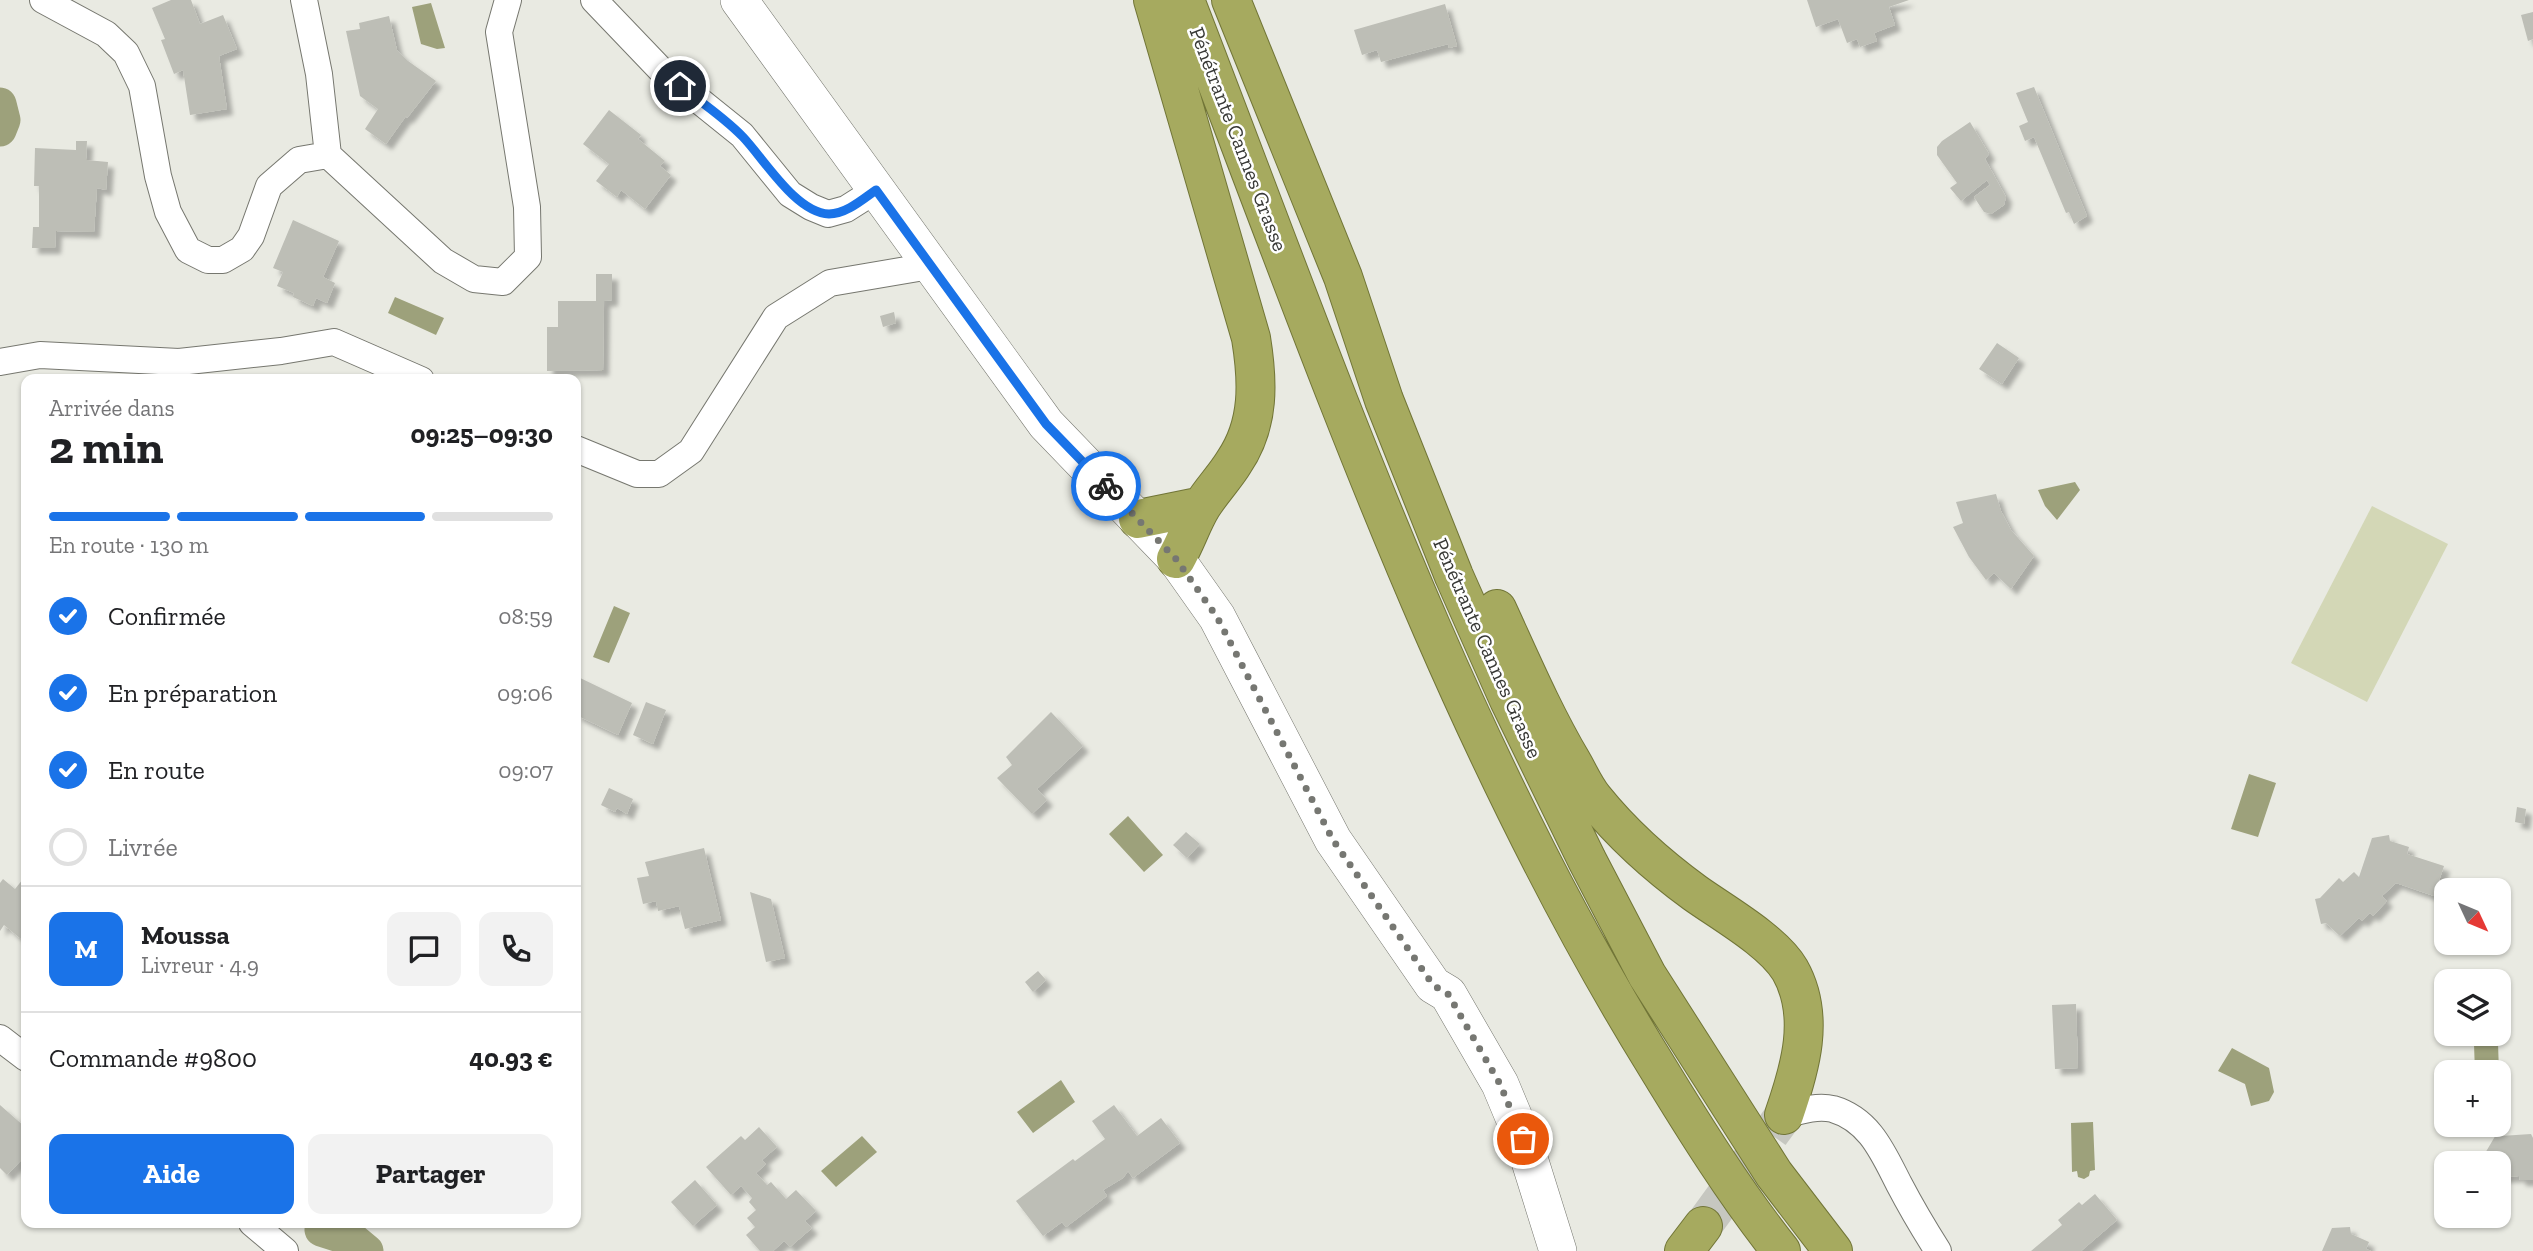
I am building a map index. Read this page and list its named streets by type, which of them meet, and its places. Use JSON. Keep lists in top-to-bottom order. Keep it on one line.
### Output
{"streets":{"highway":["Pénétrante Cannes Grasse"]},"north":"bottom right","page":{"heading":["2 min","Arrivée dans","09:25–09:30"],"panel":["Moussa","Livreur · 4.9","Commande #9800","40.93 €"],"bar":"En route · 130 m","list":[["Confirmée","08:59"],["En préparation","09:06"],["En route","09:07"],"Livrée"],"map_buttons":["+","−"],"round":"M","buttons":["Aide","Partager"]}}
